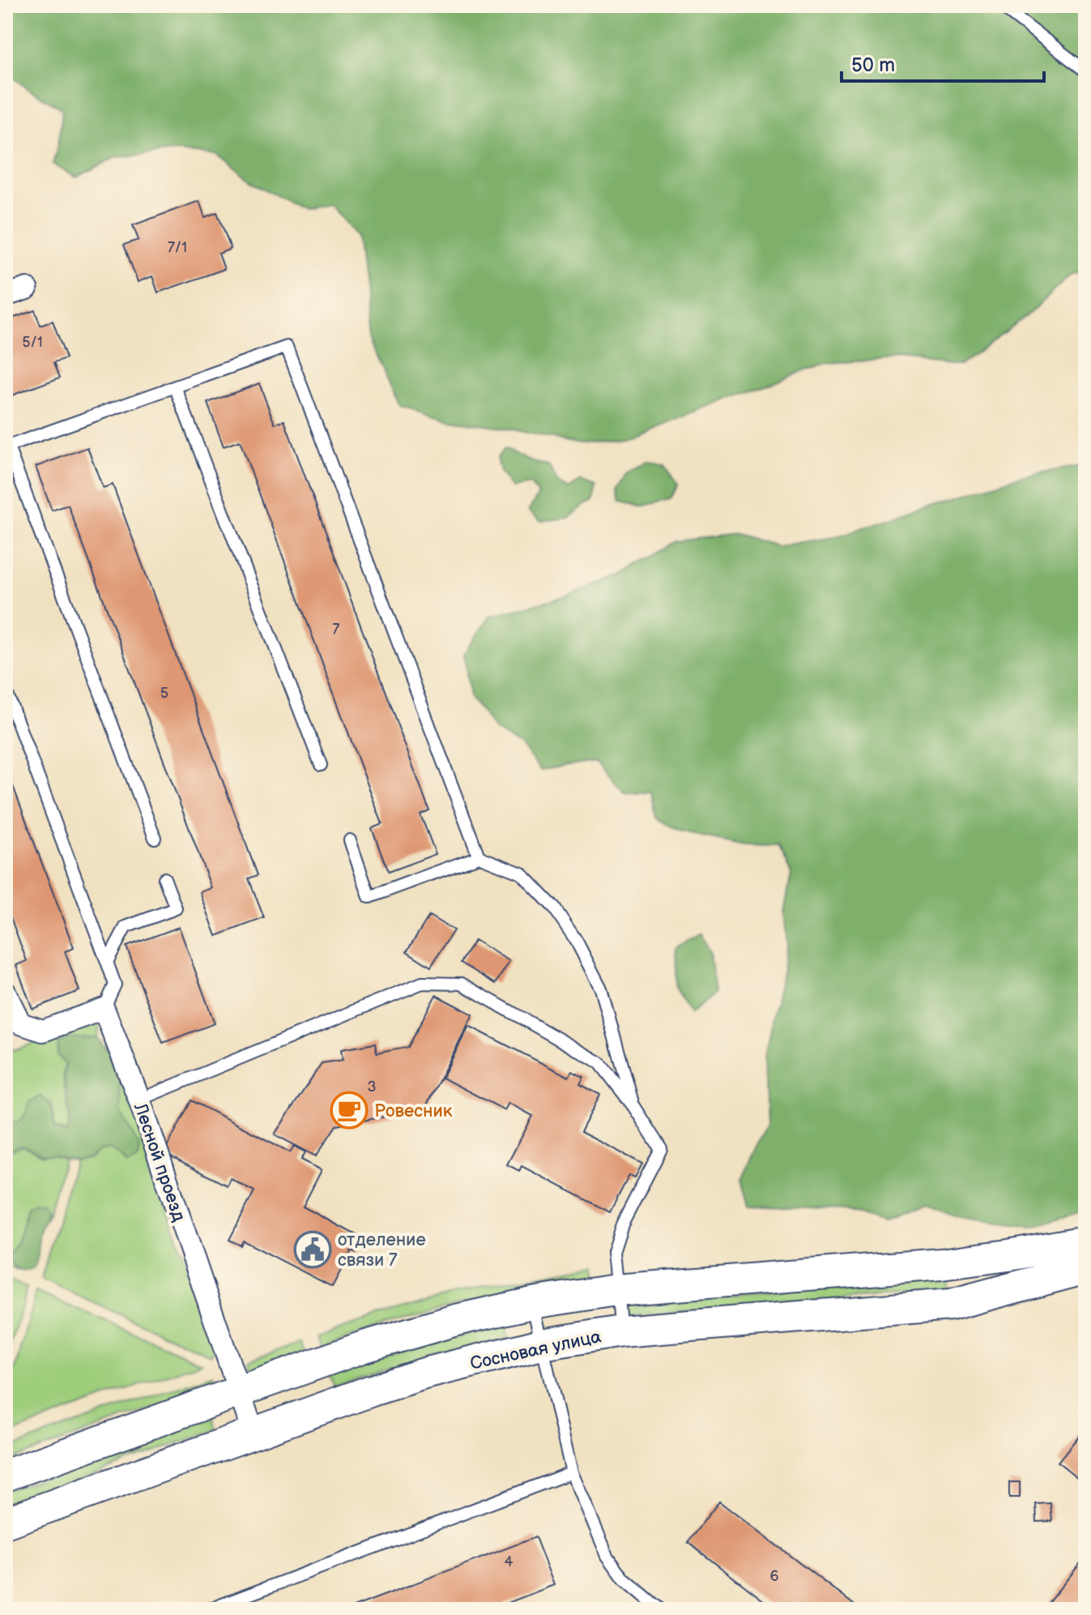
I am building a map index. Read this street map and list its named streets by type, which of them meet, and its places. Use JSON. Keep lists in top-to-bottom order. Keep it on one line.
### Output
{"streets":{"street":["Лесной проезд","Сосновая улица"]},"crossings":[["Лесной проезд","Сосновая улица"]],"places":{"cafe":["Ровесник"],"public building":["отделение связи 7"]},"house_numbers":["7/1","5/1","7","5","3","4","6"],"scale_bar":"50 m"}
